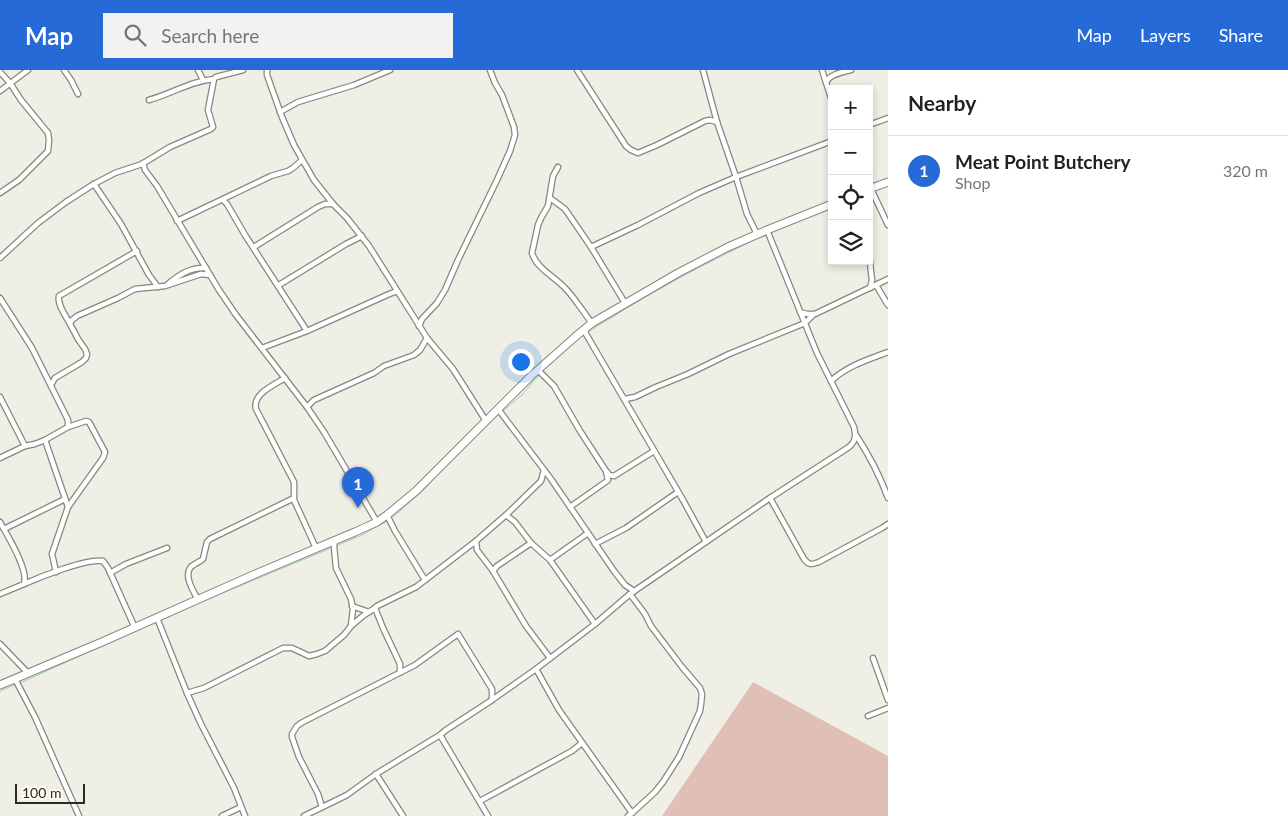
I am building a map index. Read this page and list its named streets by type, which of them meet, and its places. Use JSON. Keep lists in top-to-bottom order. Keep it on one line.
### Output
{"scale_bar":"100 m","page":{"header":"Map","search":"Search here","nav":["Map","Layers","Share"],"heading":"Nearby","map_buttons":["+","−"],"list":[{"mark":"1","name":"Meat Point Butchery","note":"Shop","value":"320 m"}],"pins":"1","scale":"100 m"}}
